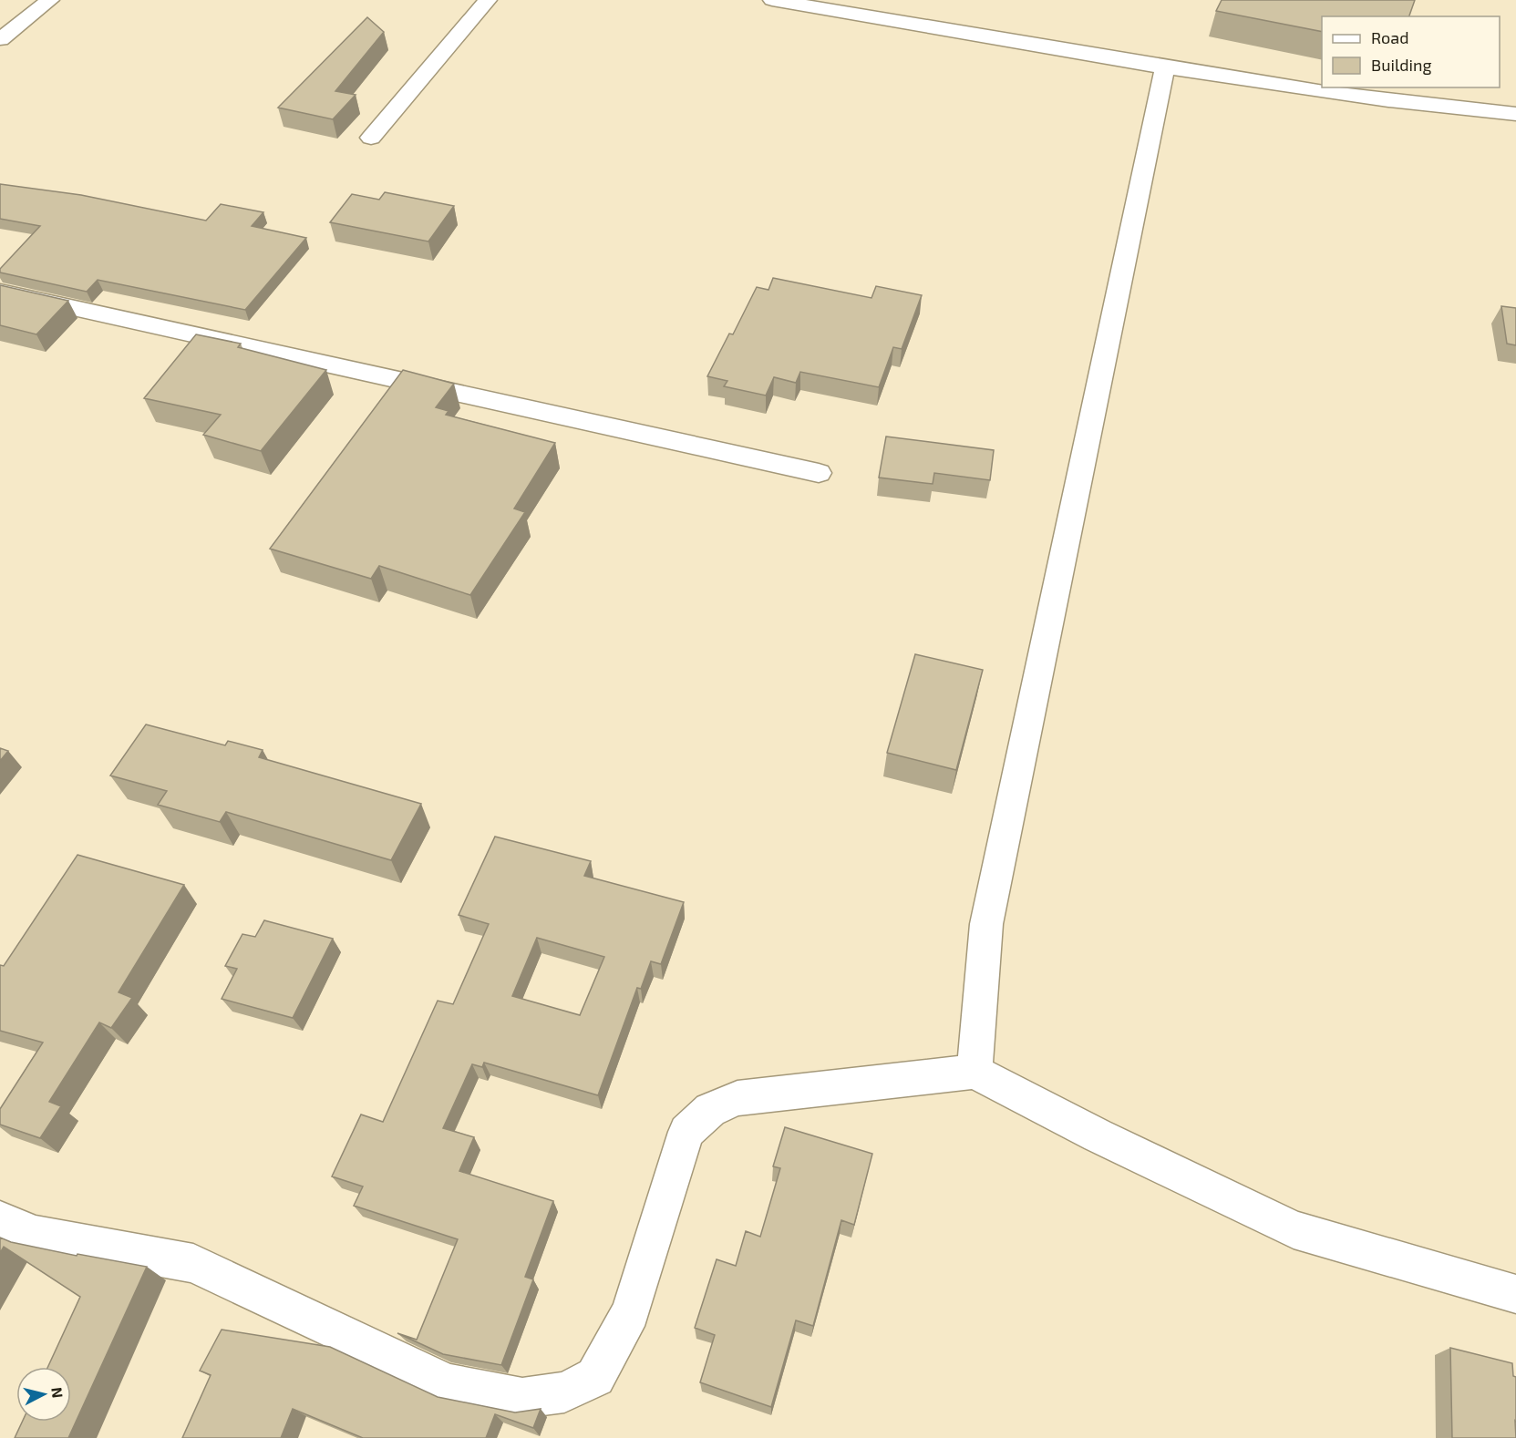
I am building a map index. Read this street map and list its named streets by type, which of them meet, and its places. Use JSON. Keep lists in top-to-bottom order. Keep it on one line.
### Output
{"legend":["Road","Building"],"north":"right"}
